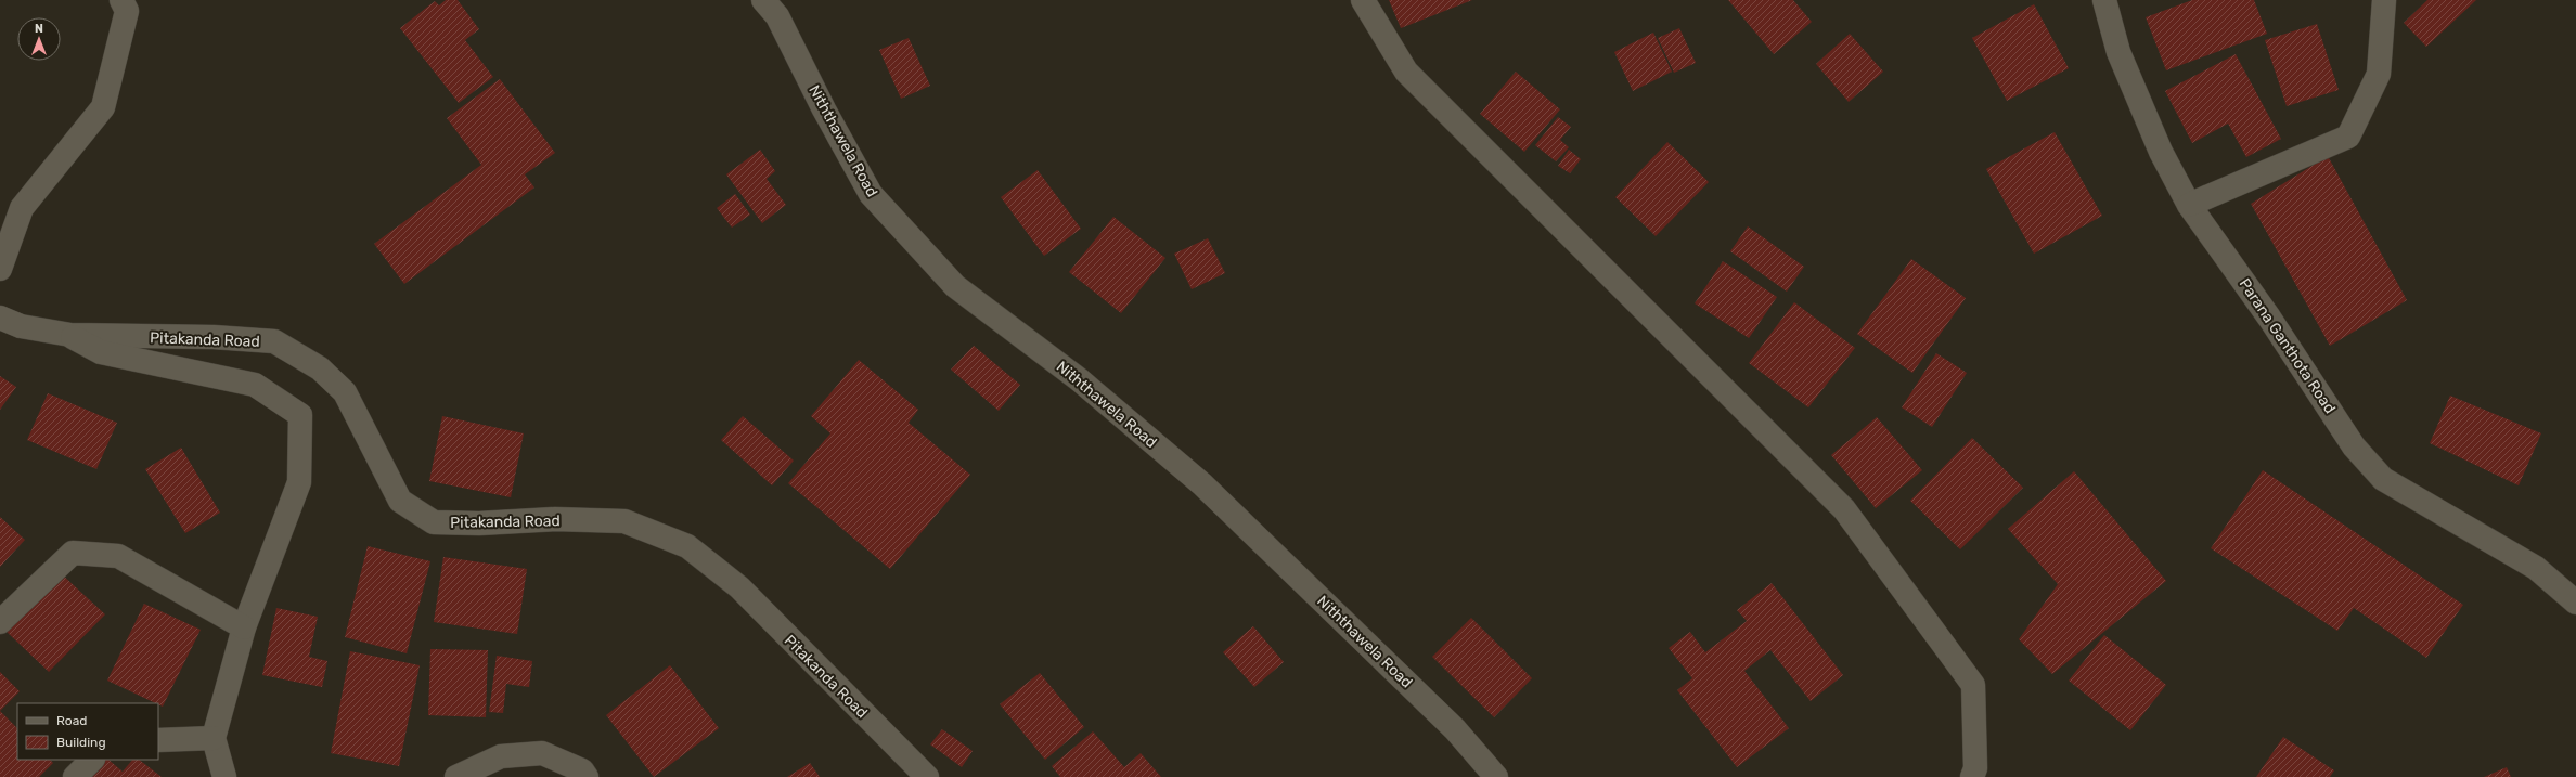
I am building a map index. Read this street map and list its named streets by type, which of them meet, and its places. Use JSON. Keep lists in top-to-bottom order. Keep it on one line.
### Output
{"streets":{"street":["Niththawela Road","Pitakanda Road","Parana Ganthota Road"]},"legend":["Road","Building"],"north":"top"}
